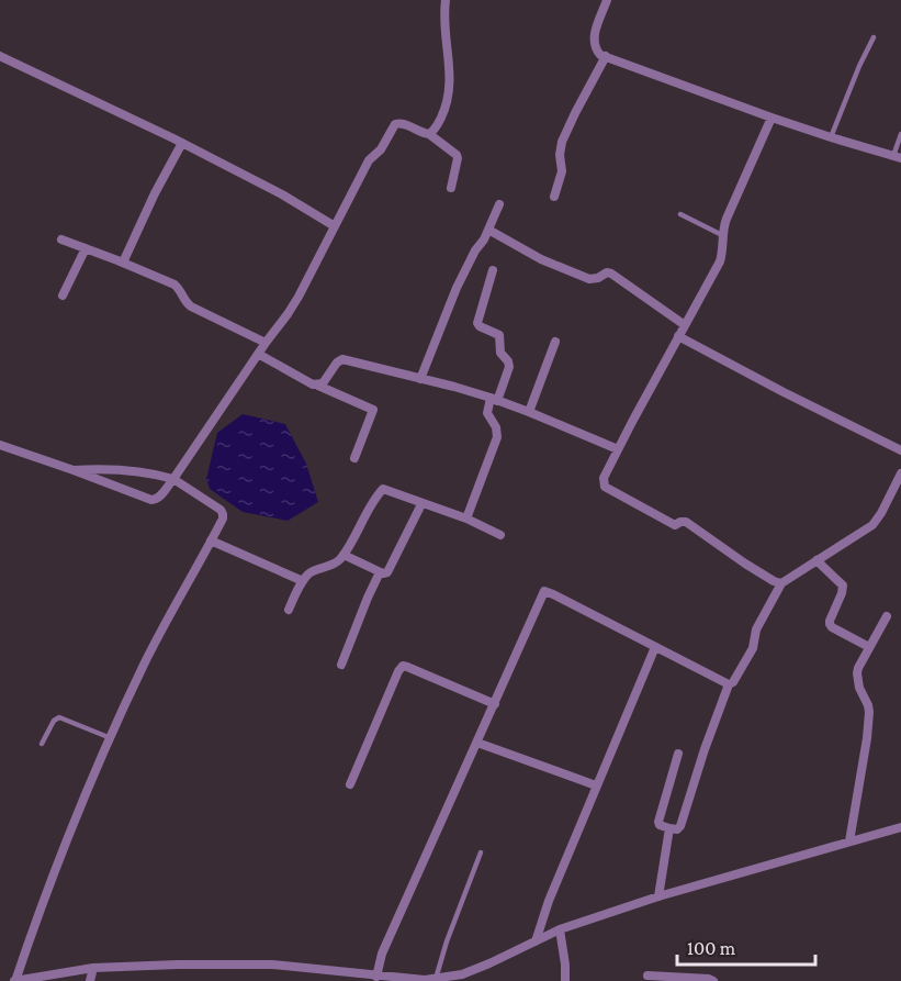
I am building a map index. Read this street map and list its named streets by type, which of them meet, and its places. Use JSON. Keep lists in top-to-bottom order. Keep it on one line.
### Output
{"scale_bar":"100 m"}
